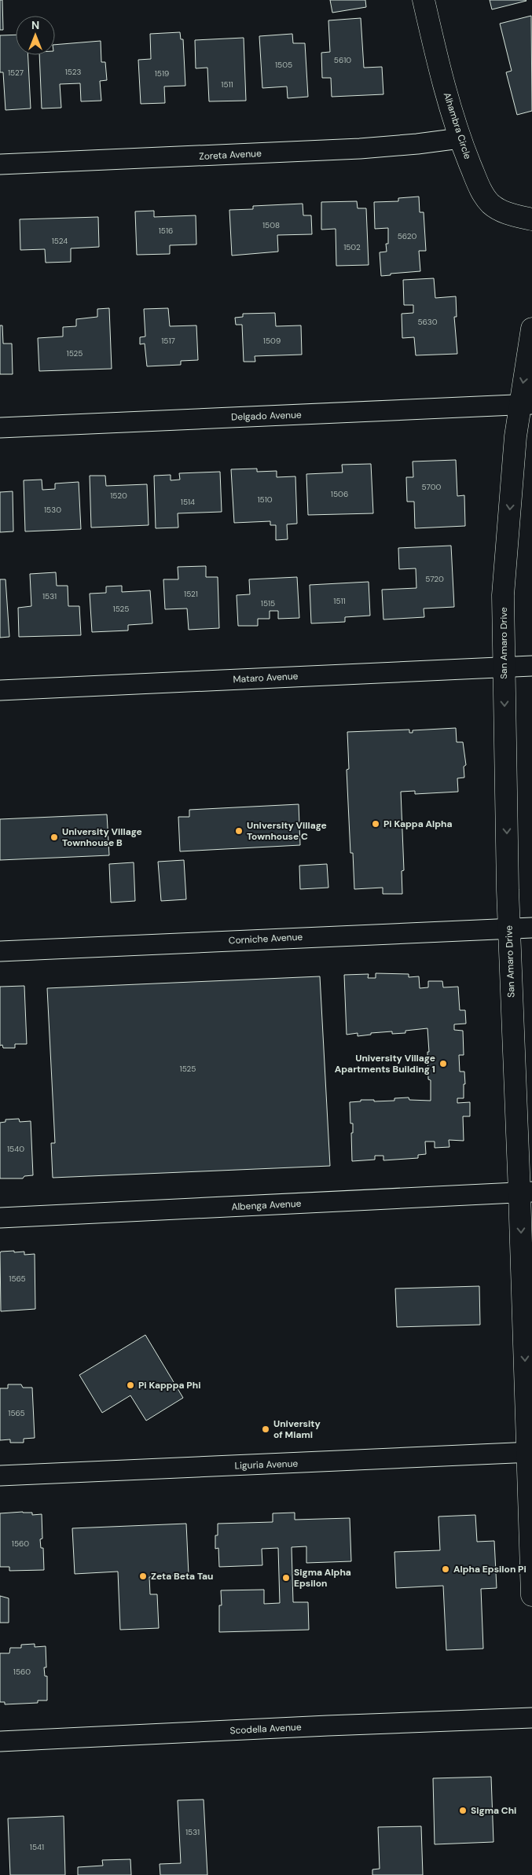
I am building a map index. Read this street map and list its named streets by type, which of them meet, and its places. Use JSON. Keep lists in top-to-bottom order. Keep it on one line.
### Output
{"streets":{"street":["Alhambra Circle","Zoreta Avenue","Delgado Avenue","San Amaro Drive","Mataro Avenue","Corniche Avenue","Albenga Avenue","Liguria Avenue","Scodella Avenue"]},"crossings":[["Alhambra Circle","Zoreta Avenue"],["Delgado Avenue","San Amaro Drive"],["San Amaro Drive","Mataro Avenue"],["San Amaro Drive","Corniche Avenue"],["San Amaro Drive","Albenga Avenue"],["San Amaro Drive","Liguria Avenue"]],"one_way":["San Amaro Drive"],"places":["Pi Kappa Alpha","University Village Townhouse C","University Village Townhouse B","University Village Apartments Building 1","Pi Kapppa Phi","University of Miami","Alpha Epsilon Pi","Zeta Beta Tau","Sigma Alpha Epsilon","Sigma Chi"],"house_numbers":["5610","1505","1523","1527","1519","1511","1508","1516","5620","1524","1502","5630","1517","1509","1525","5700","1506","1520","1510","1514","1530","5720","1521","1531","1511","1515","1525","1525","1540","1565","1565","1560","1560","1531","1541"],"north":"top"}
